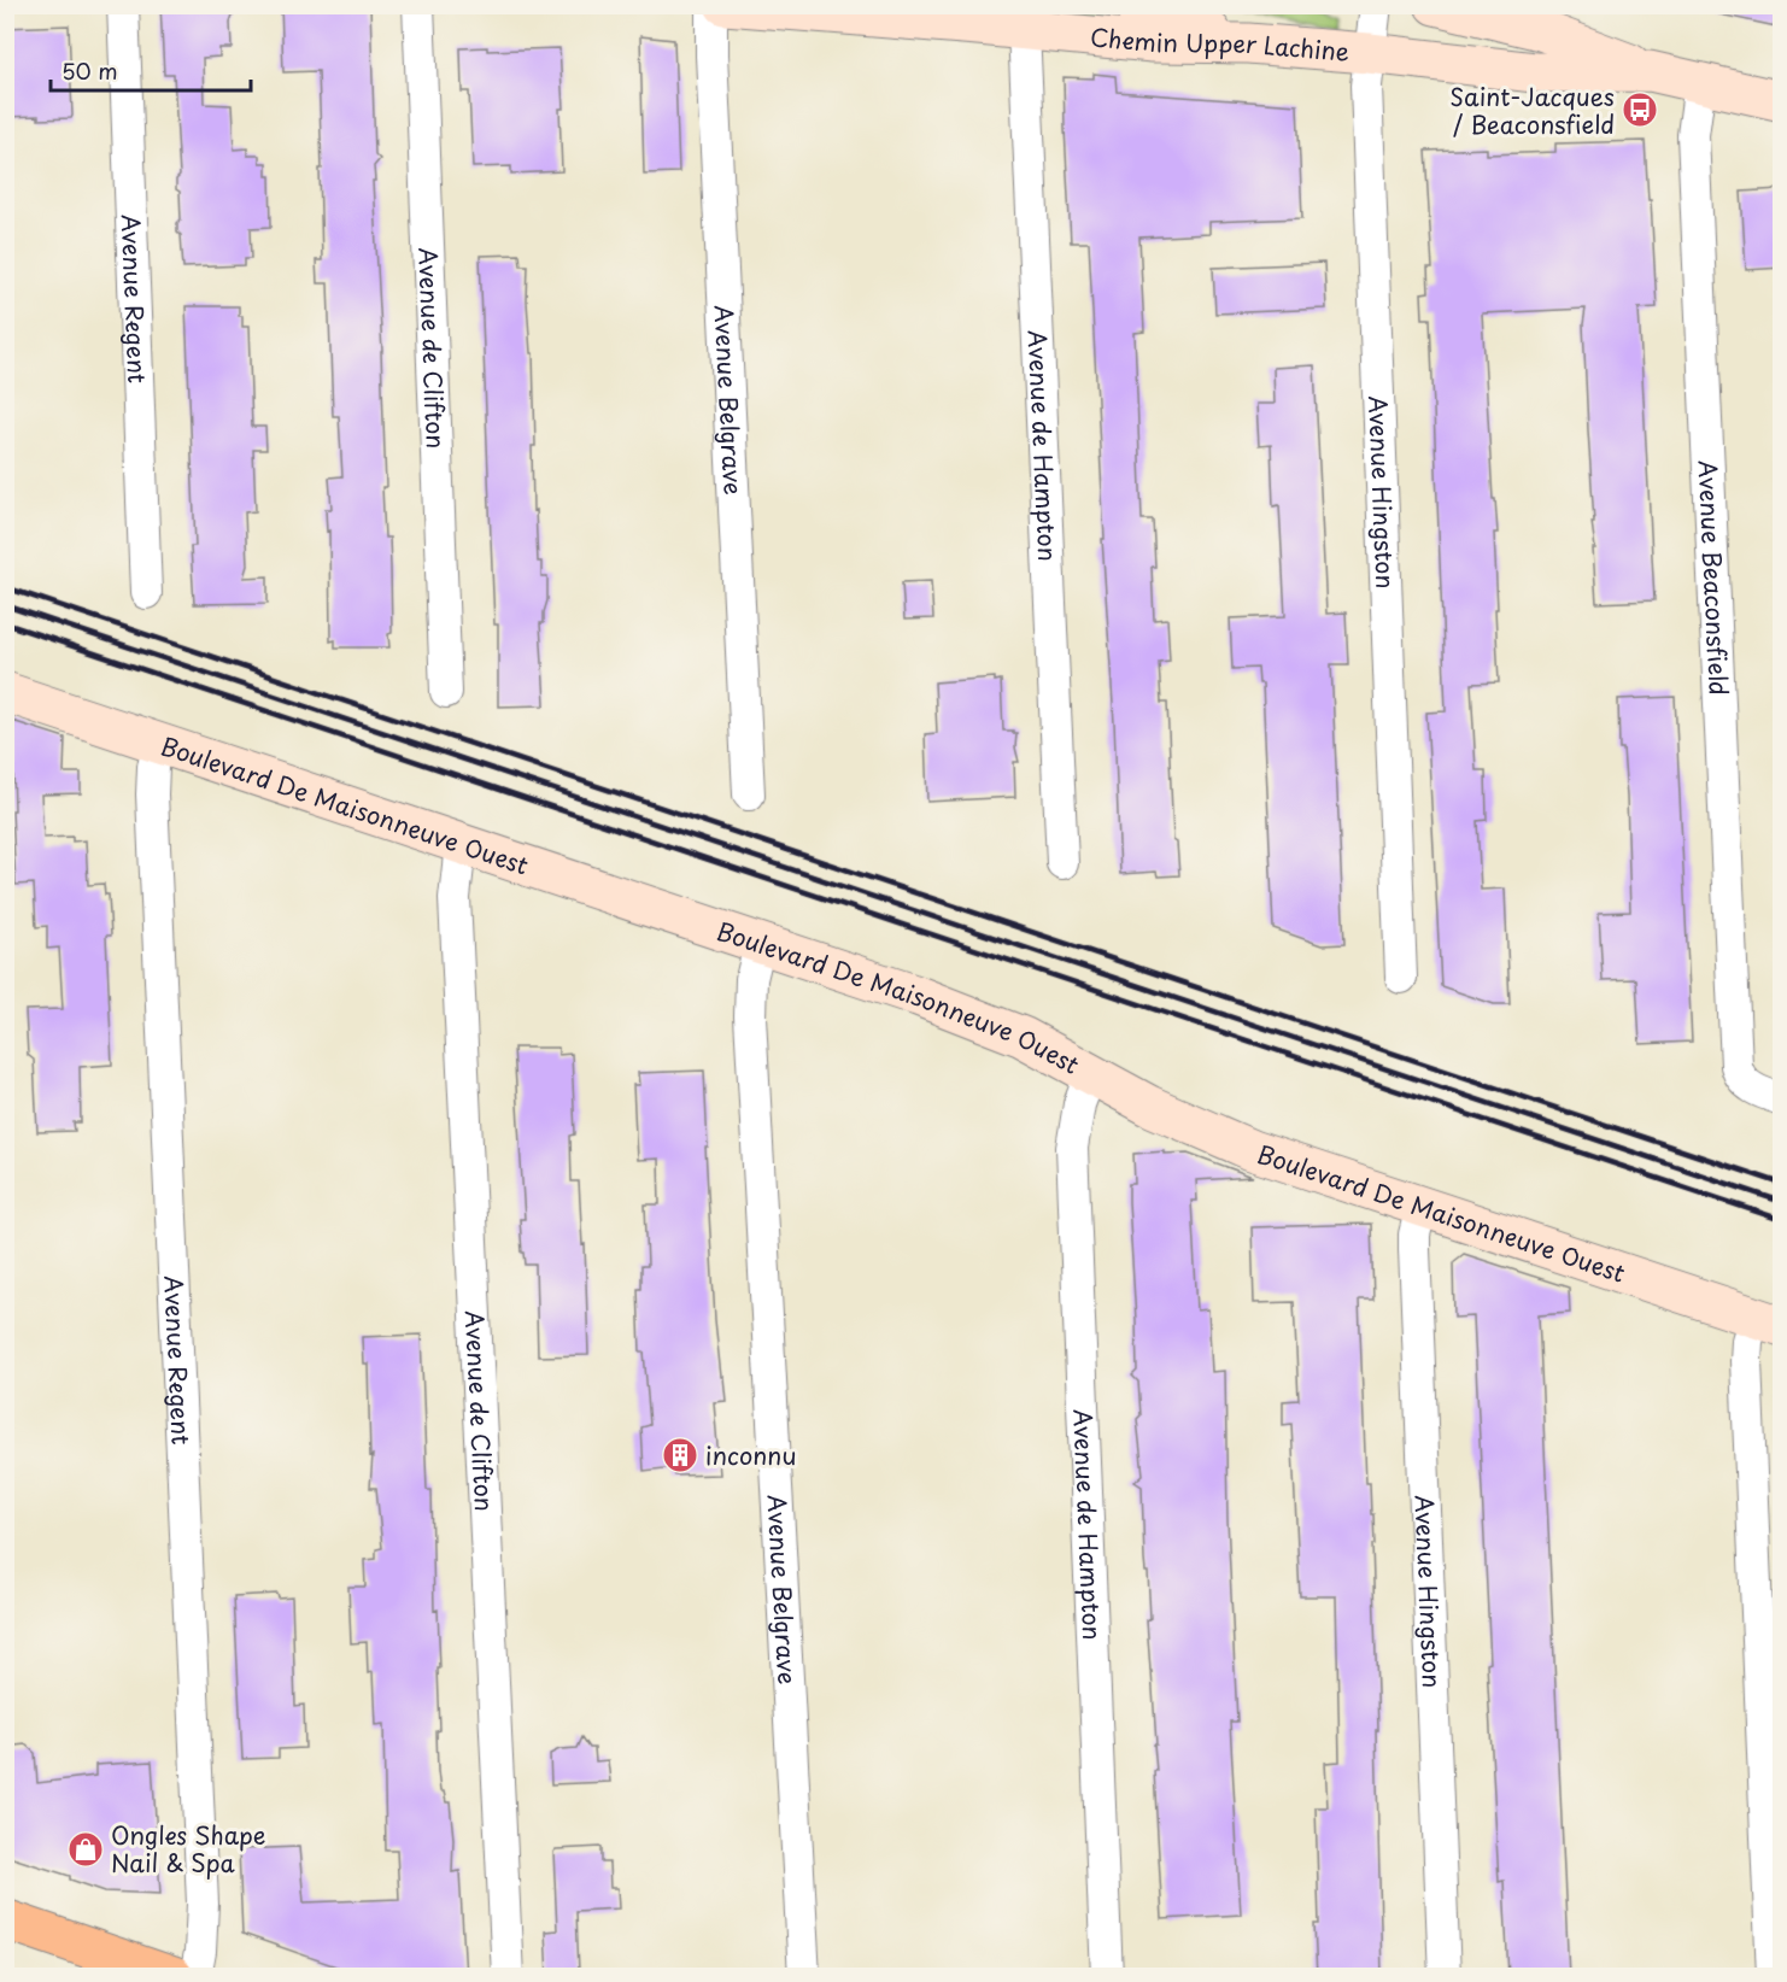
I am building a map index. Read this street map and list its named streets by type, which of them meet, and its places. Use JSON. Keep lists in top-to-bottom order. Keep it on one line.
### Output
{"streets":{"street":["Chemin Upper Lachine","Avenue Regent","Avenue de Clifton","Avenue Belgrave","Avenue de Hampton","Avenue Hingston","Avenue Beaconsfield","Boulevard De Maisonneuve Ouest"]},"crossings":[["Chemin Upper Lachine","Avenue de Hampton"],["Chemin Upper Lachine","Avenue Hingston"],["Avenue Regent","Boulevard De Maisonneuve Ouest"],["Avenue de Clifton","Boulevard De Maisonneuve Ouest"],["Avenue Belgrave","Boulevard De Maisonneuve Ouest"],["Avenue de Hampton","Boulevard De Maisonneuve Ouest"],["Avenue Hingston","Boulevard De Maisonneuve Ouest"]],"places":{"bus stop":["Saint-Jacques / Beaconsfield"],"building":["inconnu"],"shop":["Ongles Shape Nail & Spa"]},"scale_bar":"50 m"}
